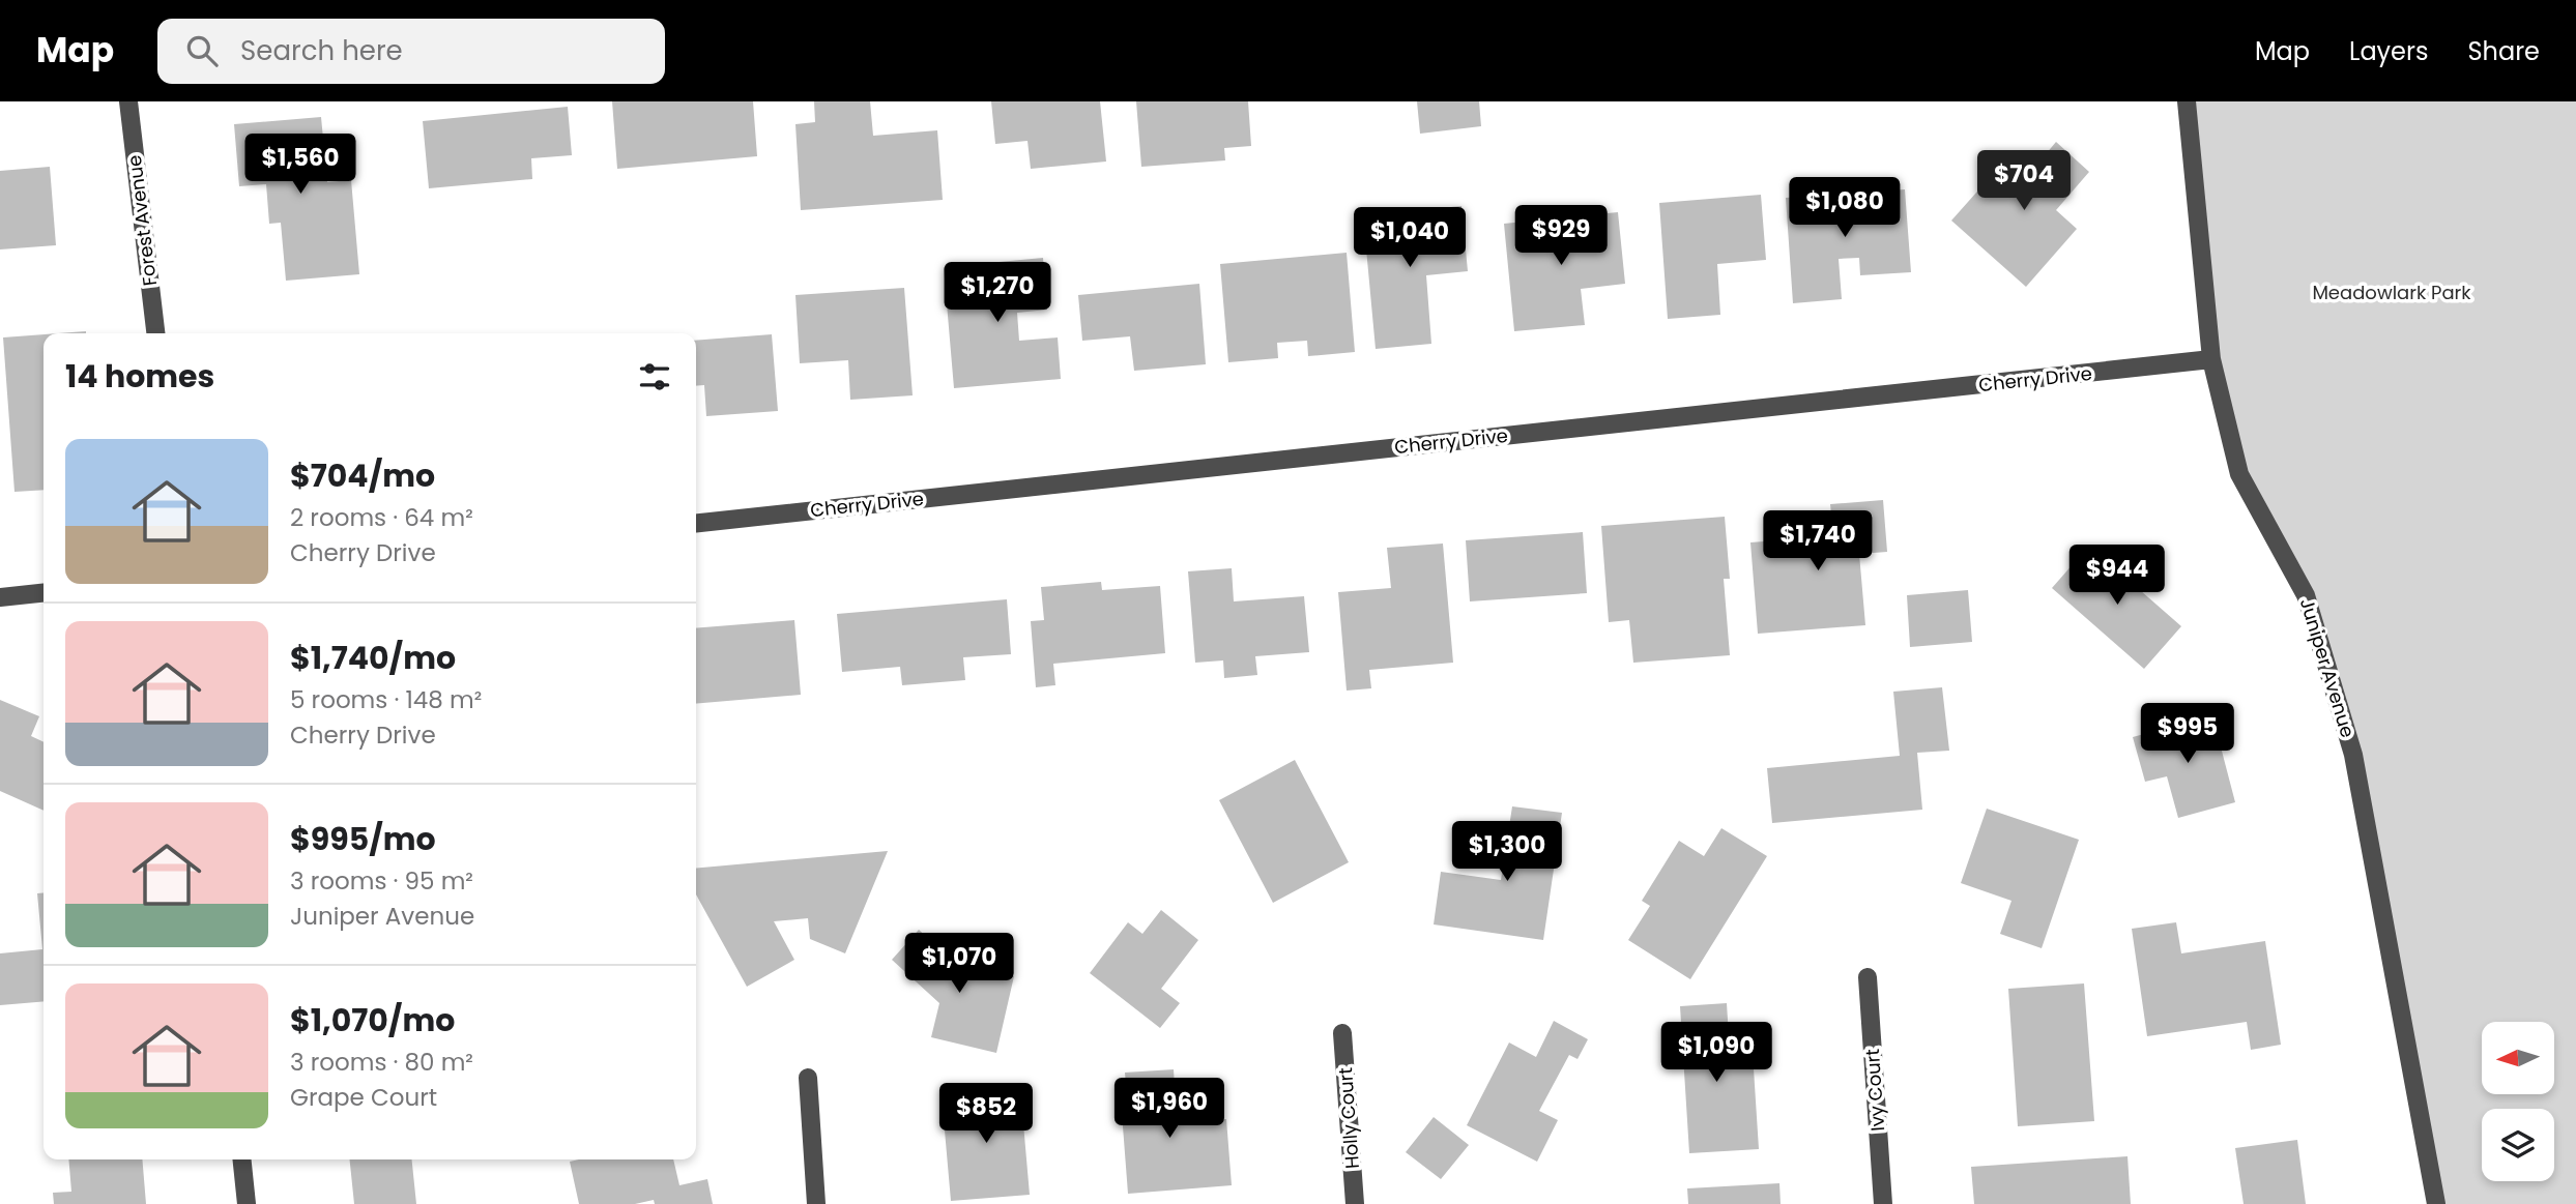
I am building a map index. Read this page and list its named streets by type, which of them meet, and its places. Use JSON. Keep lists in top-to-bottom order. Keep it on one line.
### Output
{"streets":{"street":["Forest Avenue","Cherry Drive","Juniper Avenue","Ivy Court","Holly Court"]},"crossings":[["Cherry Drive","Juniper Avenue"]],"parks":["Meadowlark Park"],"north":"left","page":{"header":"Map","search":"Search here","nav":["Map","Layers","Share"],"price":["$1,560","$704","$1,080","$929","$1,040","$1,270","$1,740","$944","$995","$1,300","$1,070","$1,090","$1,960","$852"],"heading":"14 homes","list":[{"name":"$704/mo","note":"2 rooms · 64 m² · Cherry Drive"},{"name":"$1,740/mo","note":"5 rooms · 148 m² · Cherry Drive"},{"name":"$995/mo","note":"3 rooms · 95 m² · Juniper Avenue"},{"name":"$1,070/mo","note":"3 rooms · 80 m² · Grape Court"}]}}
